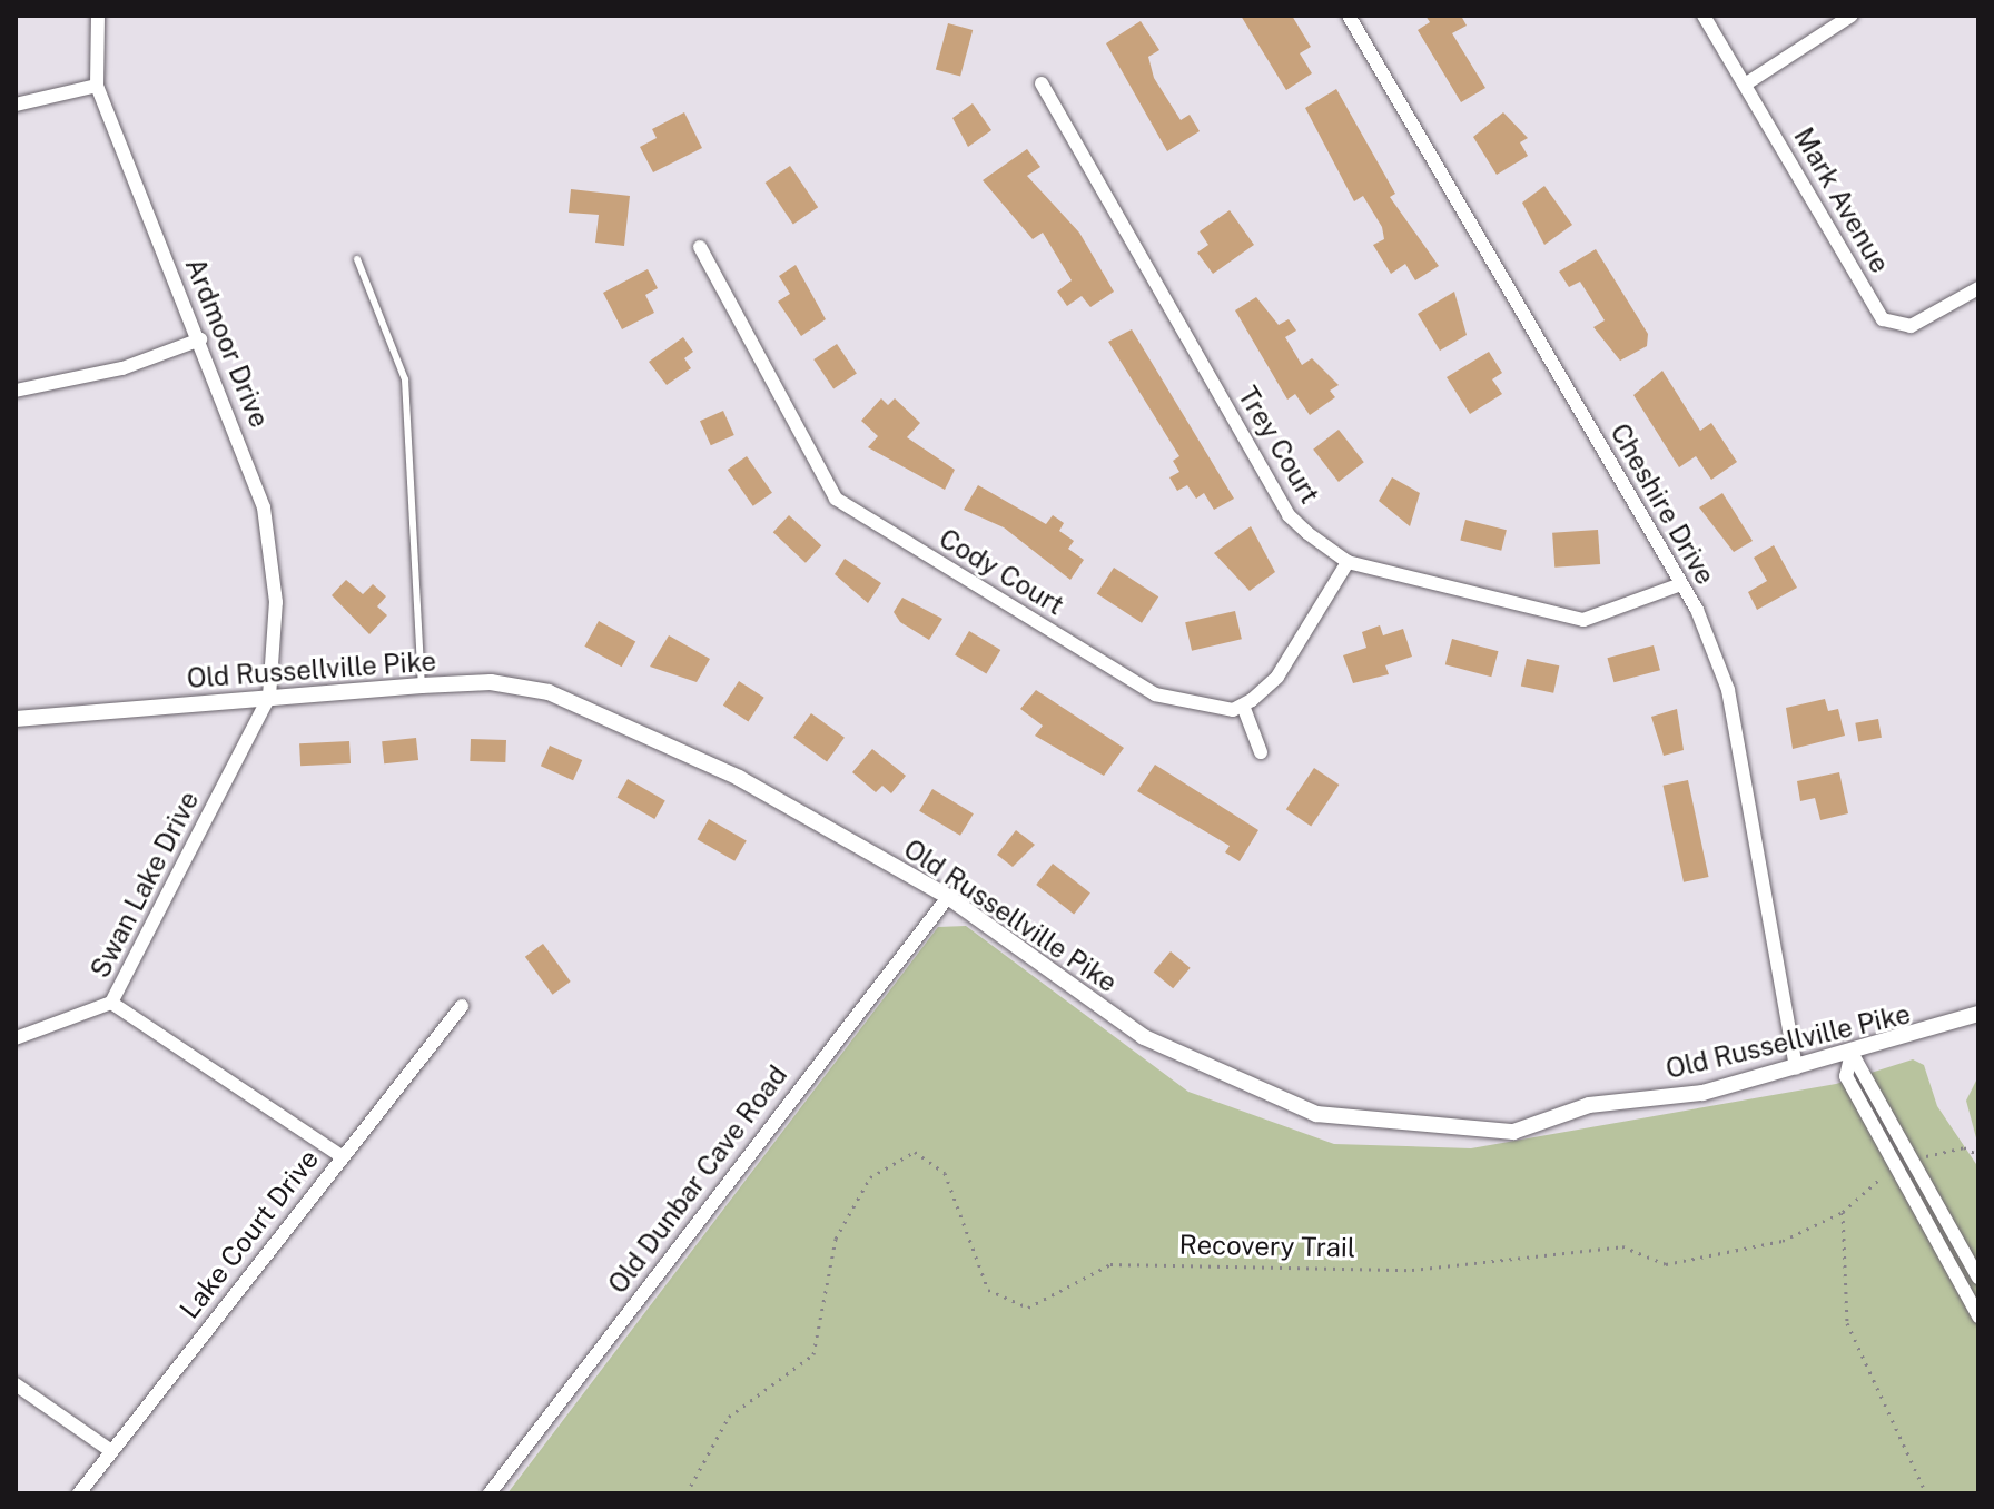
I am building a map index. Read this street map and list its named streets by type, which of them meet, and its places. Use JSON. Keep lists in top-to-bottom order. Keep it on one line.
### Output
{"streets":{"street":["Mark Avenue","Ardmoor Drive","Trey Court","Cheshire Drive","Cody Court","Old Russellville Pike","Swan Lake Drive","Old Dunbar Cave Road","Lake Court Drive"],"path":["Recovery Trail"]},"crossings":[["Ardmoor Drive","Old Russellville Pike"],["Ardmoor Drive","Swan Lake Drive"],["Trey Court","Cheshire Drive"],["Cheshire Drive","Old Russellville Pike"],["Old Russellville Pike","Swan Lake Drive"],["Old Russellville Pike","Old Dunbar Cave Road"]]}
